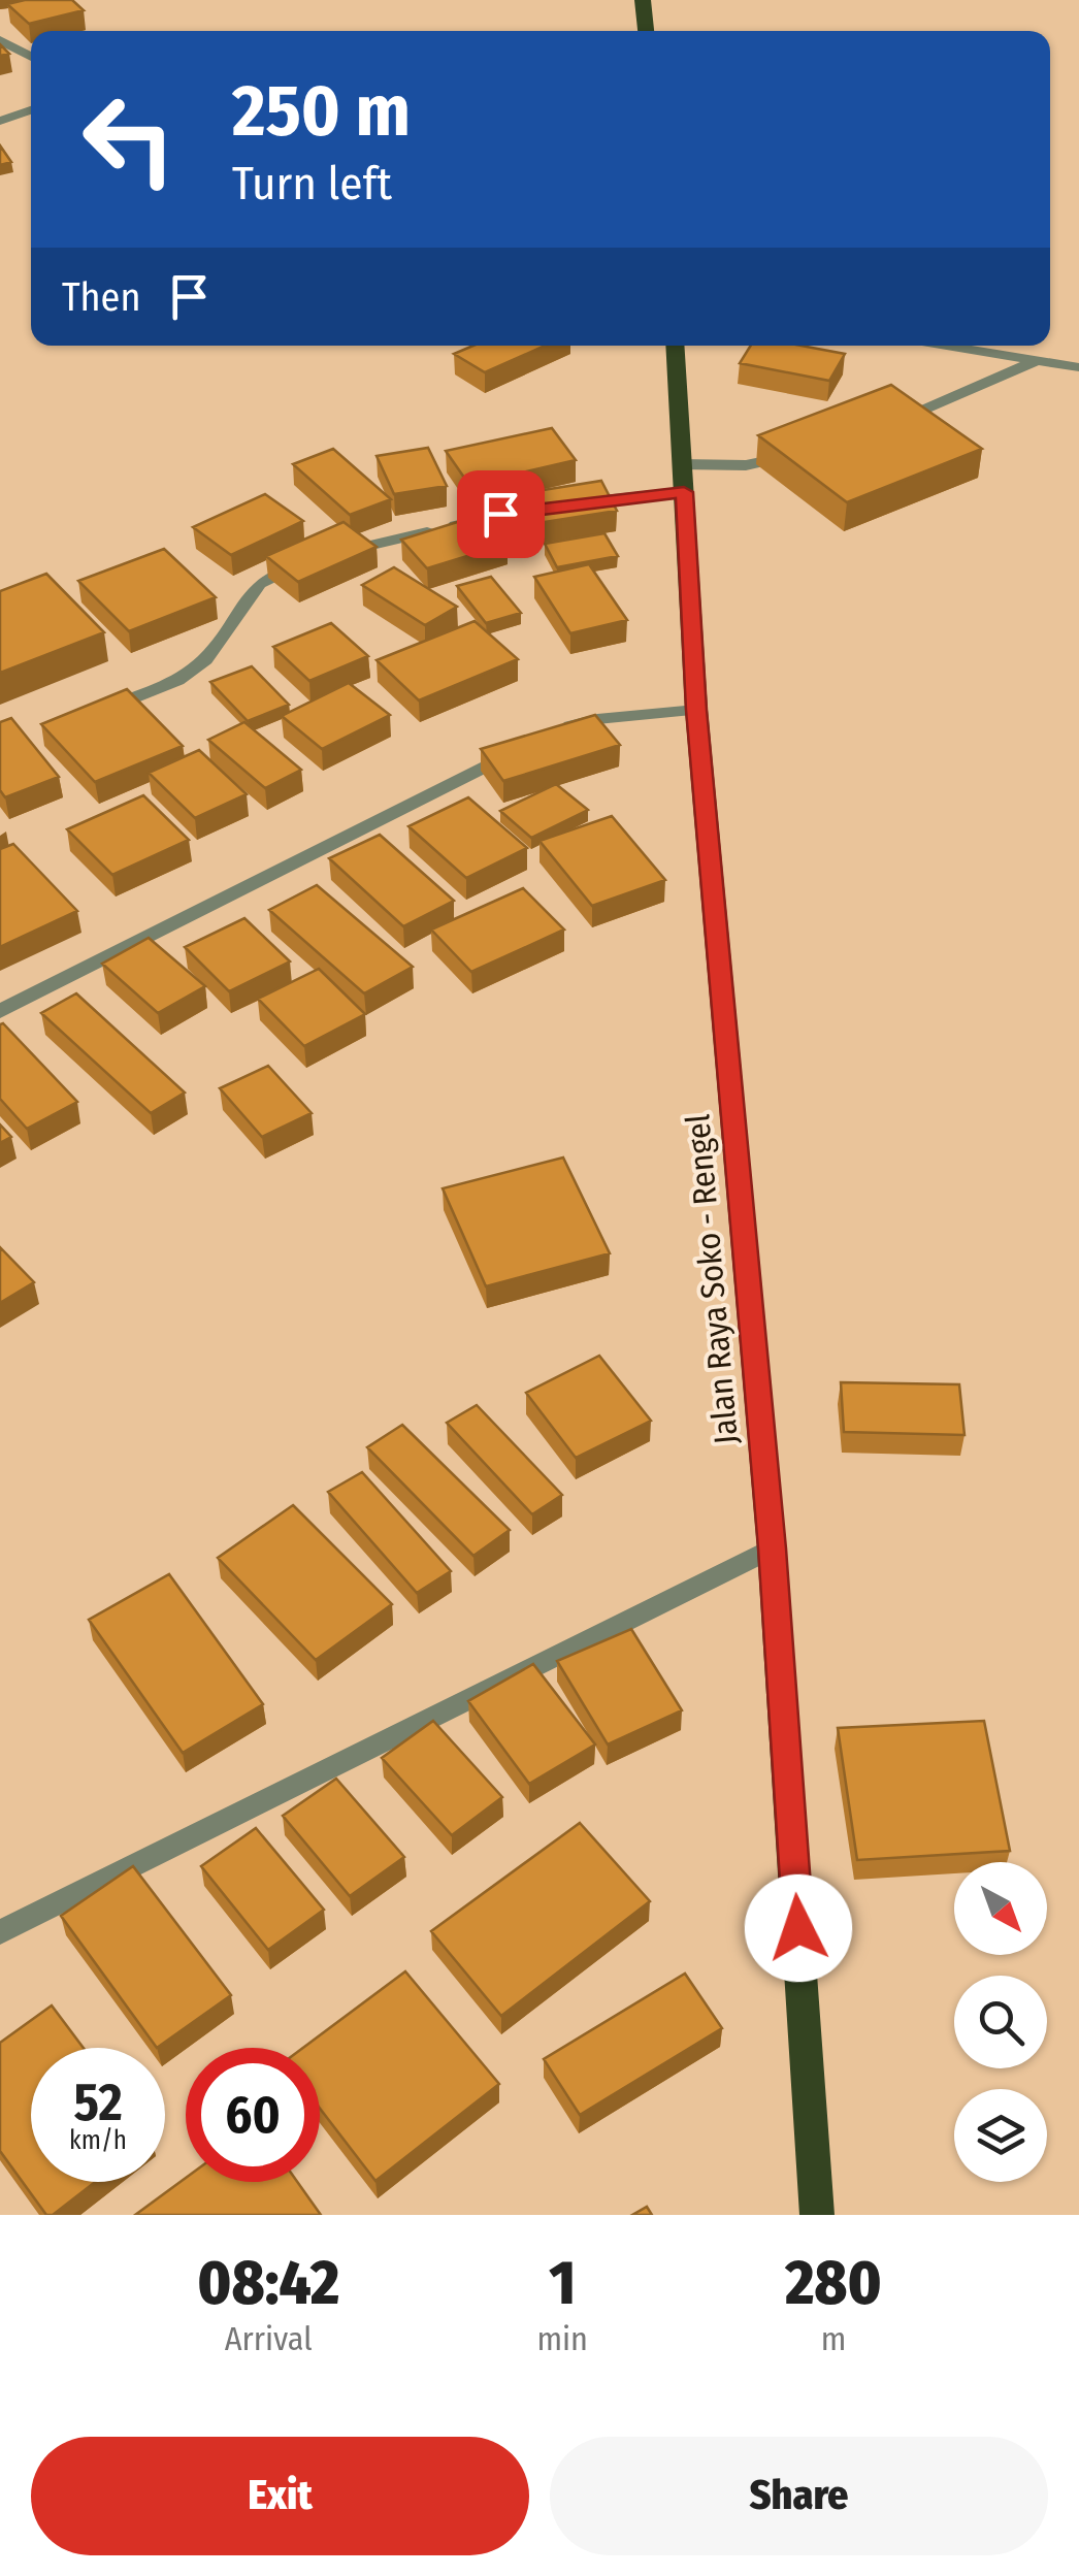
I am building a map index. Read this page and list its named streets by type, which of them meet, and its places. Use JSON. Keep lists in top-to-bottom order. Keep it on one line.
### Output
{"streets":{"main road":["Jalan Raya Soko - Rengel"]},"north":"bottom right","page":{"turn":["250 m","Turn left"],"then":"Then","speed":"52 km/h","limit":"60","eta":["08:42","Arrival","1","min","280","m"],"buttons":["Exit","Share"]}}
